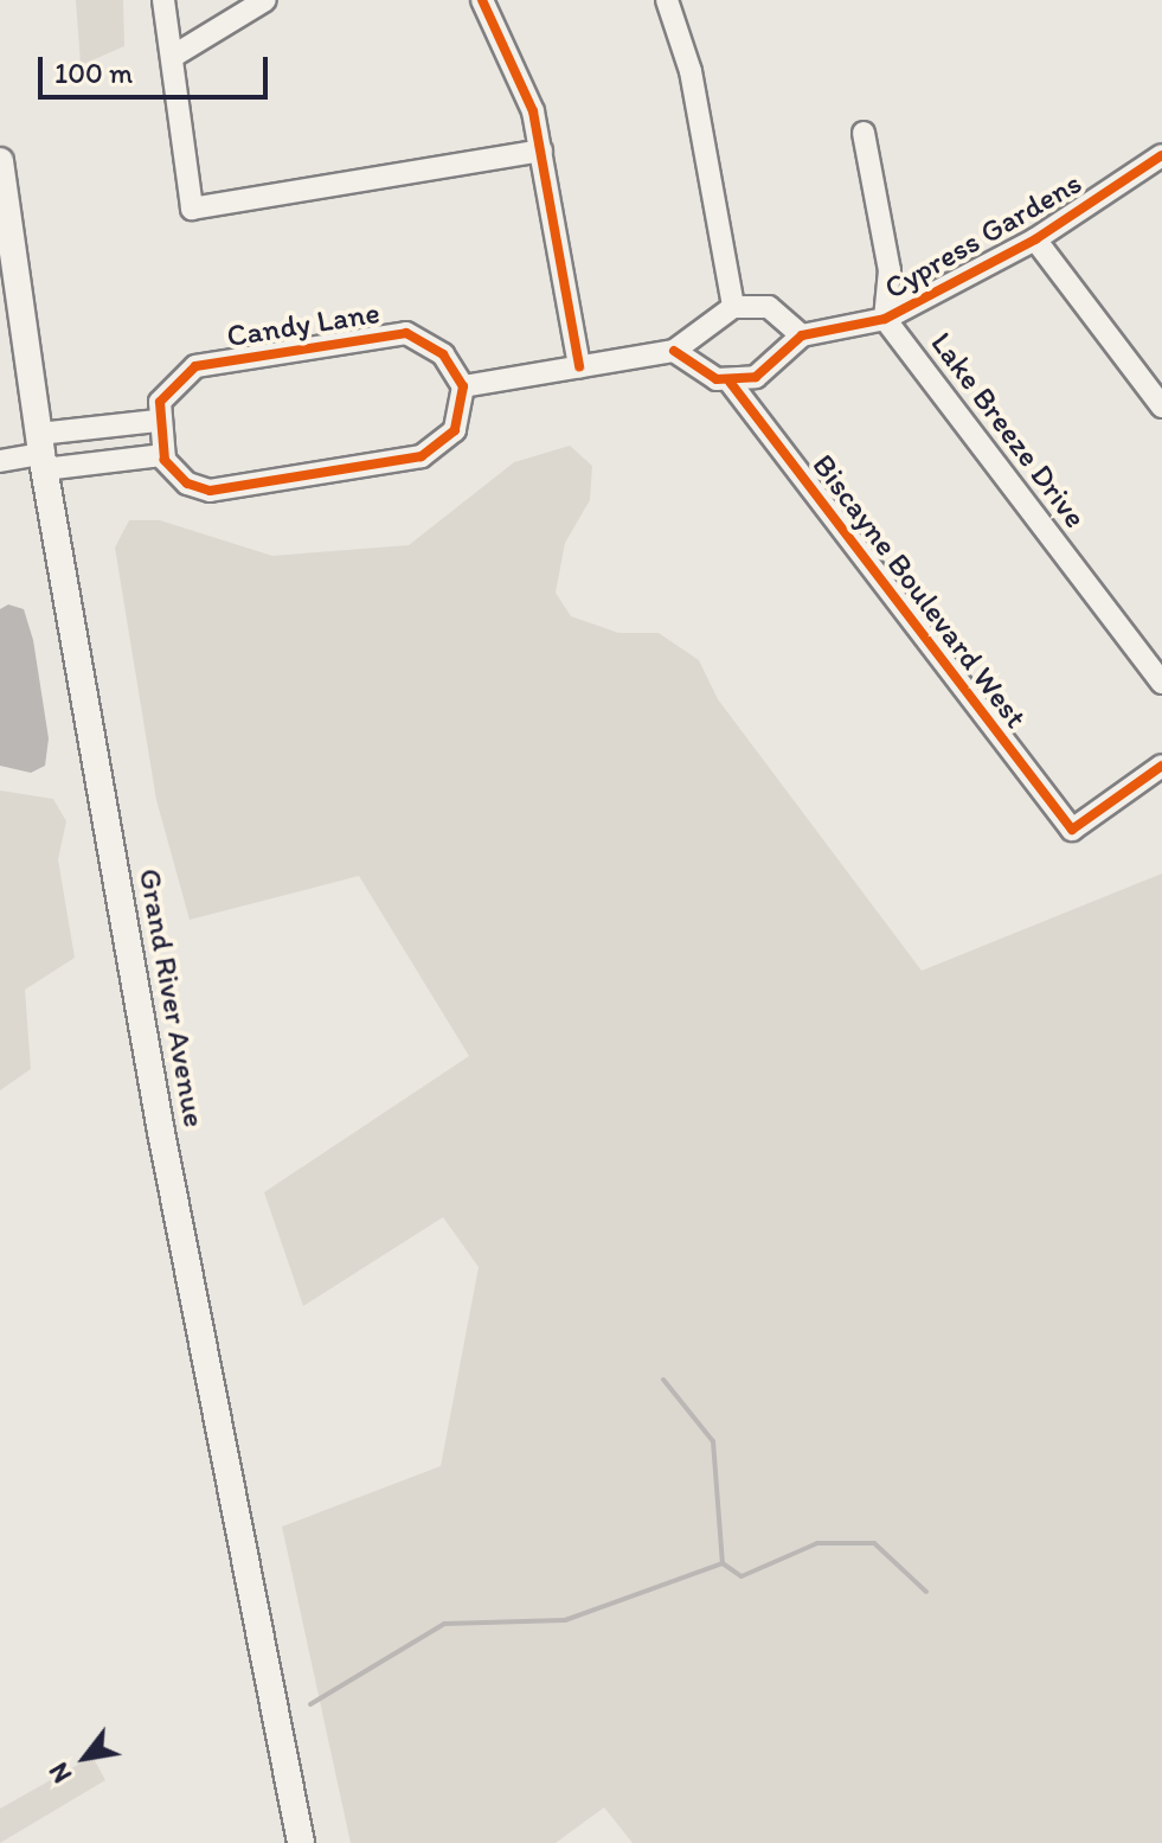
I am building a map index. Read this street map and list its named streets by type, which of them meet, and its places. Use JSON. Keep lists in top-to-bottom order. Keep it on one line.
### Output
{"streets":{"main road":["Grand River Avenue"],"street":["Cypress Gardens","Candy Lane","Lake Breeze Drive","Biscayne Boulevard West"]},"crossings":[["Cypress Gardens","Lake Breeze Drive"]],"scale_bar":"100 m","north":"bottom left"}
